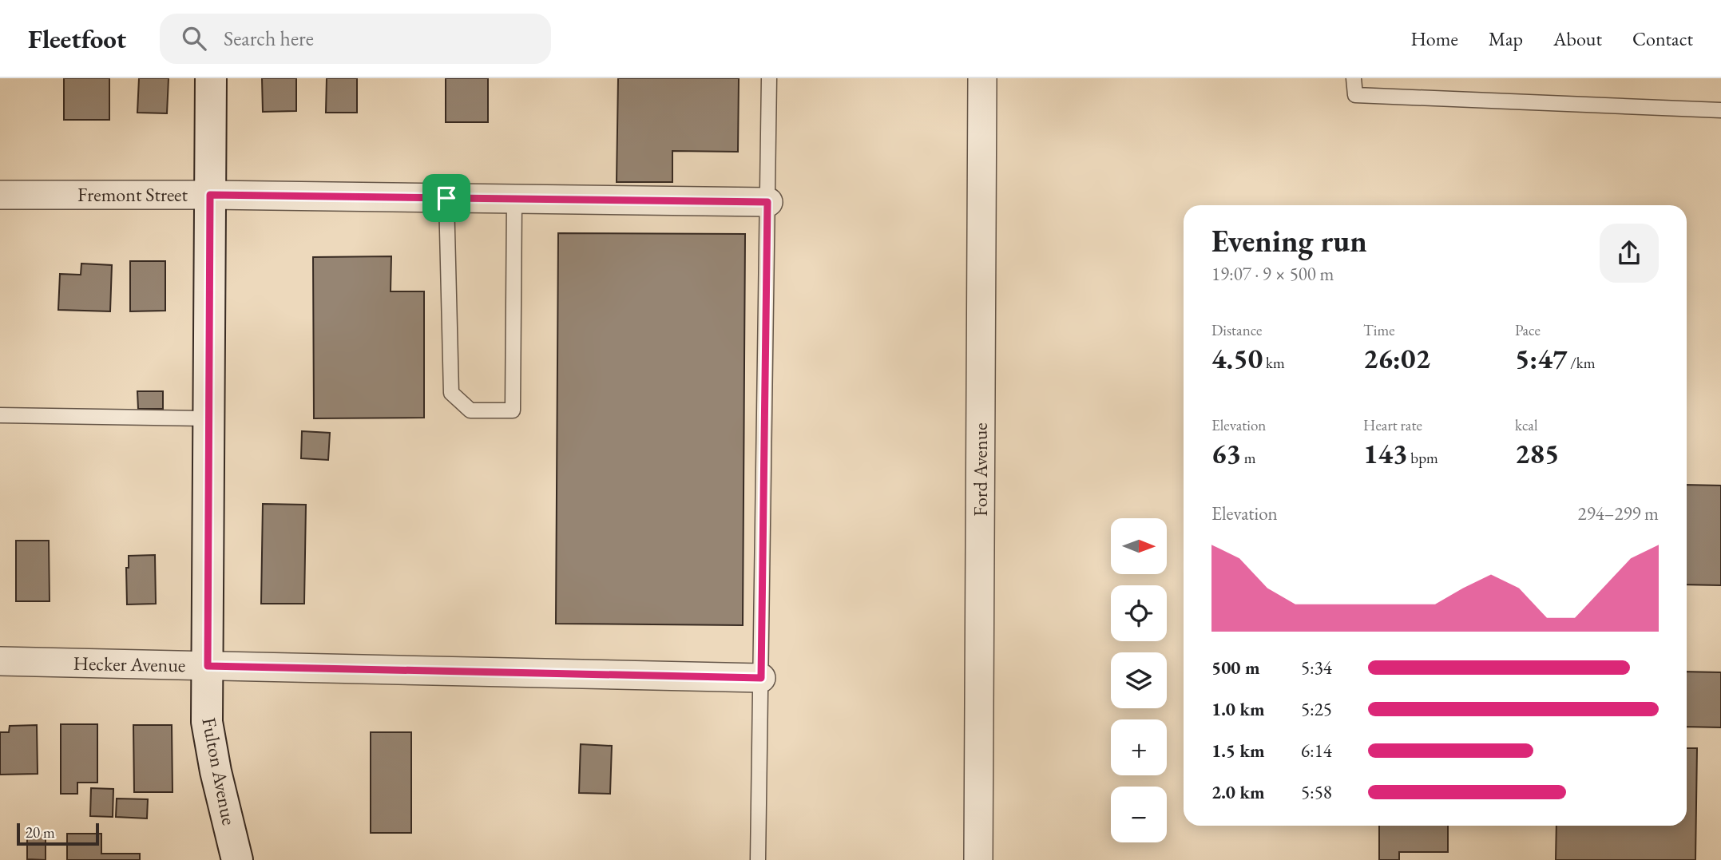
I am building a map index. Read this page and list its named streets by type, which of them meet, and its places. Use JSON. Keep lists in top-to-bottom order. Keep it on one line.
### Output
{"streets":{"street":["Fremont Street","Ford Avenue","Hecker Avenue","Fulton Avenue"]},"crossings":[["Fremont Street","Fulton Avenue"],["Hecker Avenue","Fulton Avenue"]],"scale_bar":"20 m","north":"right","page":{"header":"Fleetfoot","search":"Search here","nav":["Home","Map","About","Contact"],"heading":["Evening run","19:07 · 9 × 500 m"],"stats":[["Distance","4.50 km"],["Time","26:02"],["Pace","5:47 /km"],["Elevation","63 m"],["Heart rate","143 bpm"],["kcal","285"]],"chart":["Elevation","294–299 m"],"map_buttons":["+","−"],"list":[{"name":"500 m","note":"5:34"},{"name":"1.0 km","note":"5:25"},{"name":"1.5 km","note":"6:14"},{"name":"2.0 km","note":"5:58"}],"scale":"20 m"}}
